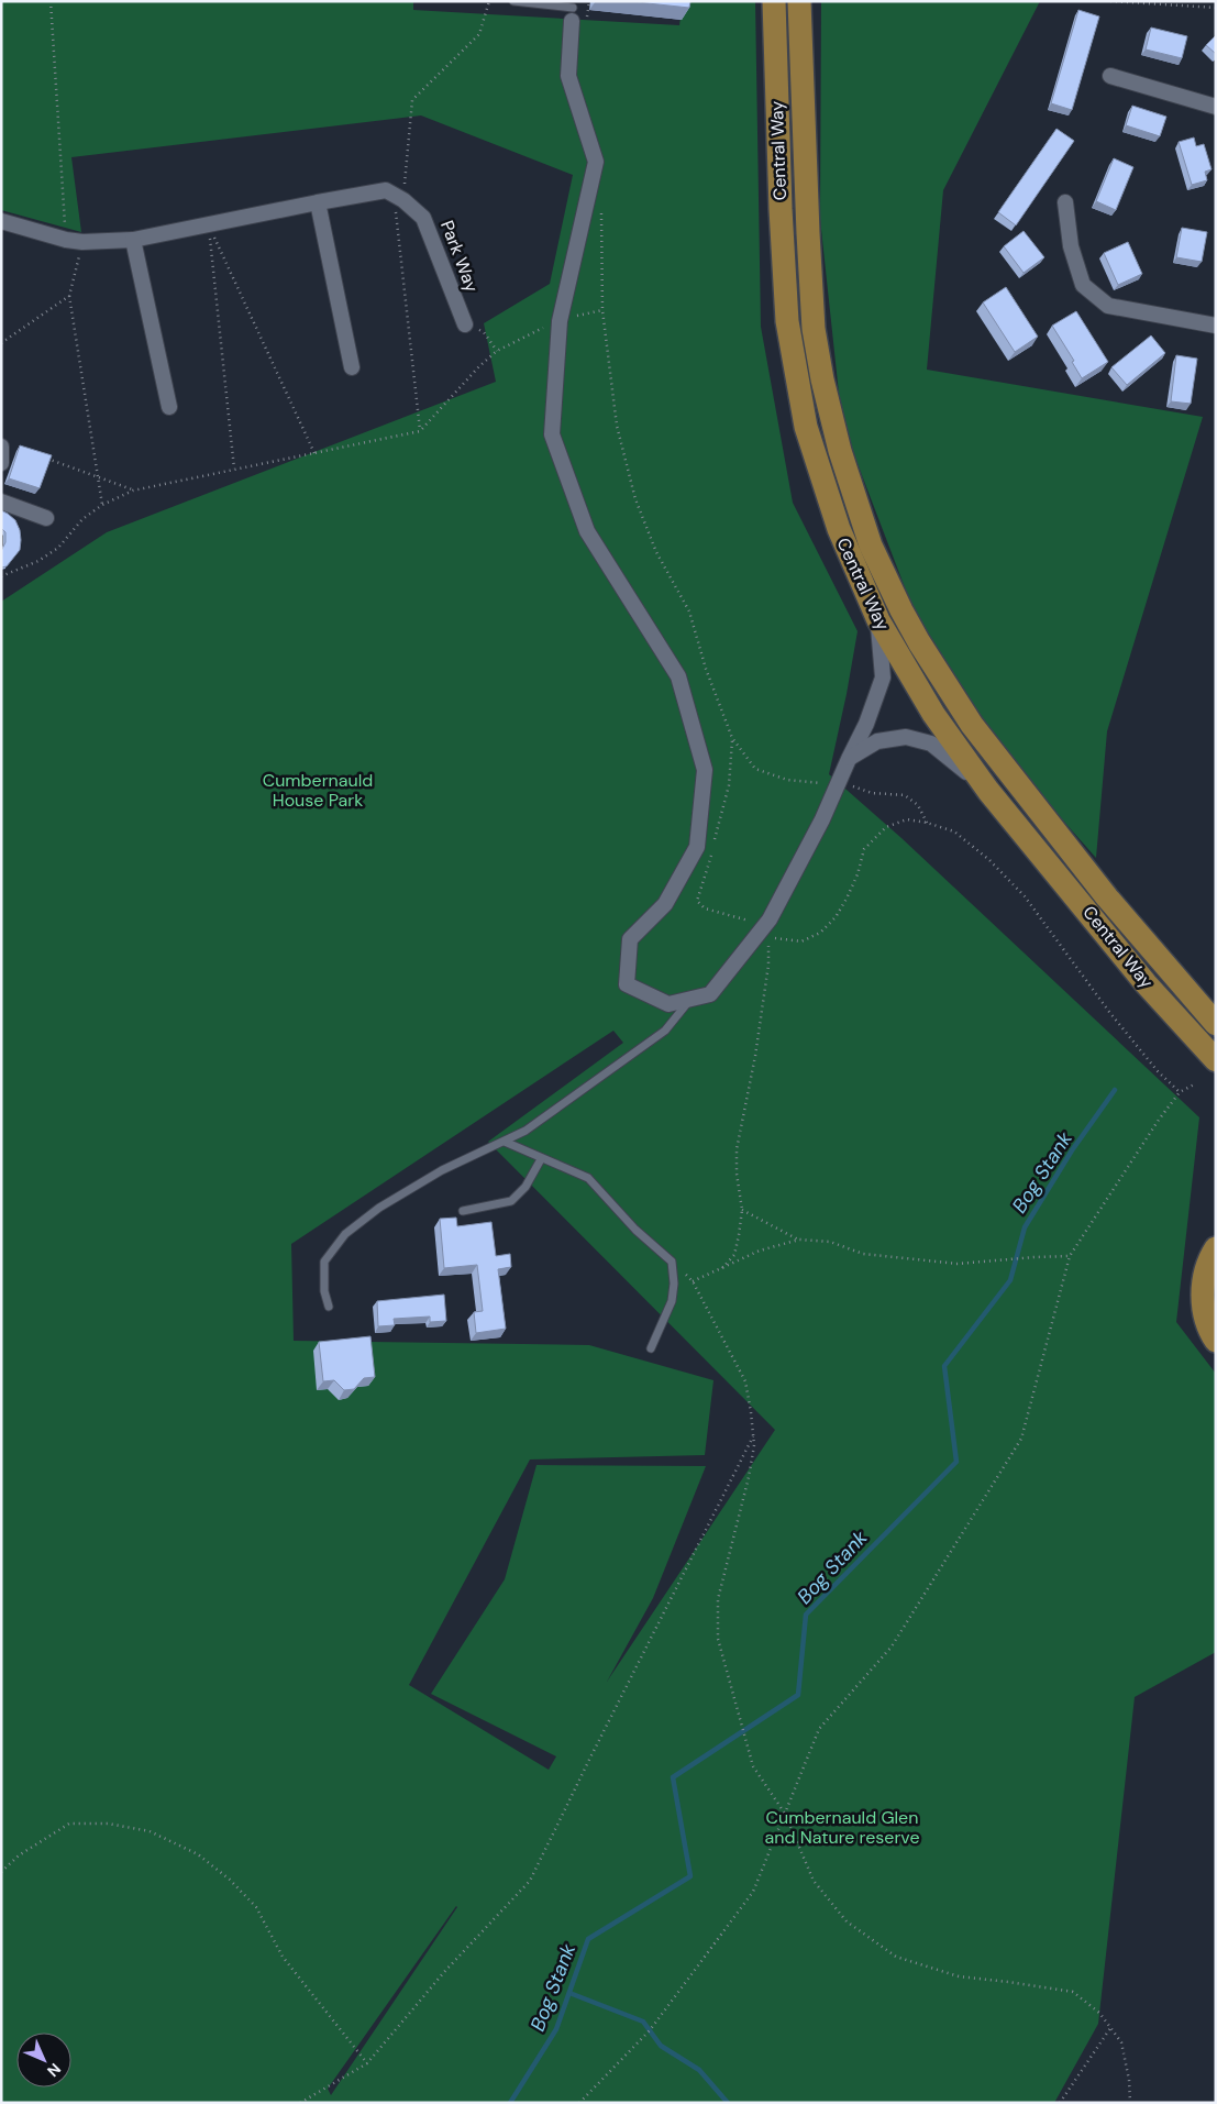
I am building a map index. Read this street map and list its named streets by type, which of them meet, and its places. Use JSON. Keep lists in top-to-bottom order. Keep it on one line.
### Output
{"streets":{"main road":["Central Way"],"street":["Park Way"]},"water":["Bog Stank"],"parks":["Cumbernauld House Park","Cumbernauld Glen and Nature reserve"],"north":"bottom right"}
